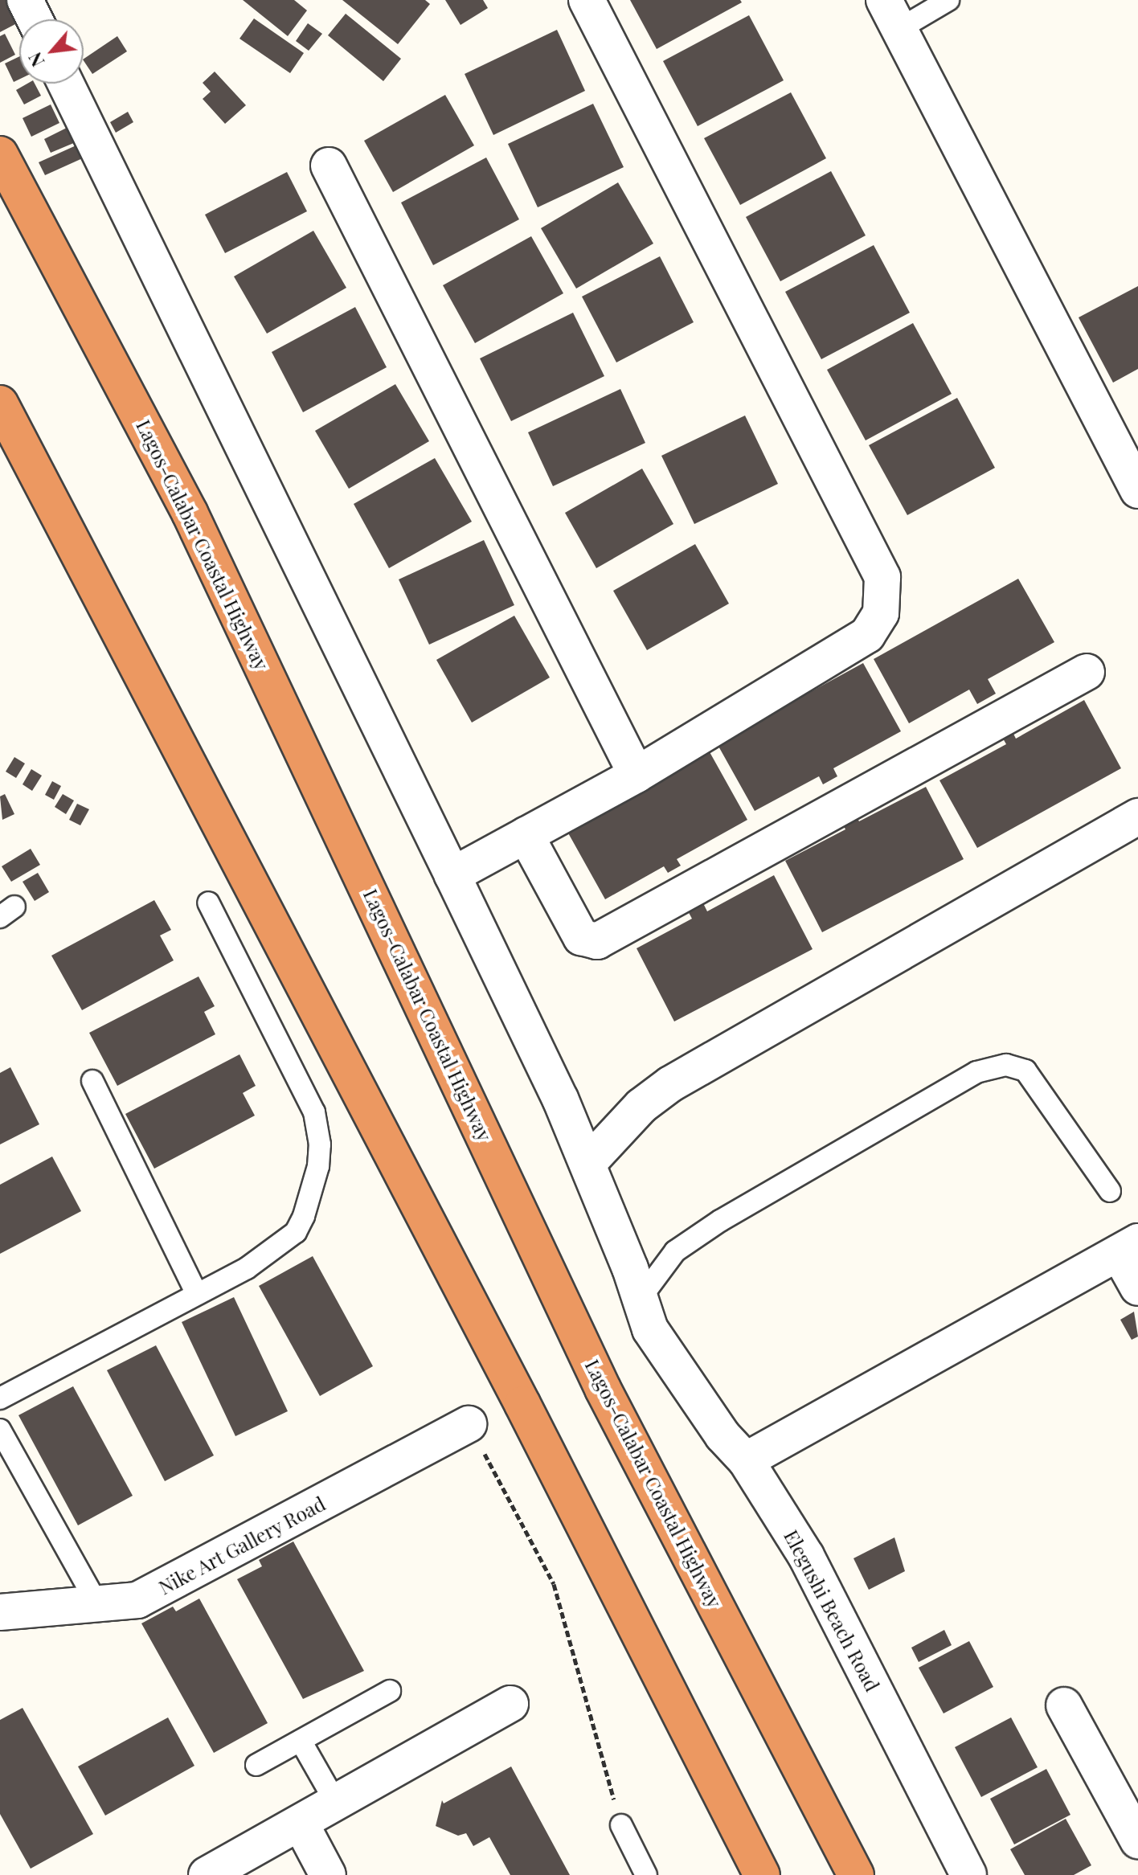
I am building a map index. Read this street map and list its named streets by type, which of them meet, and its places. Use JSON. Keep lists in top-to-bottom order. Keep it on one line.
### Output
{"streets":{"highway":["Lagos-Calabar Coastal Highway"],"street":["Nike Art Gallery Road","Elegushi Beach Road"]},"north":"bottom left"}
